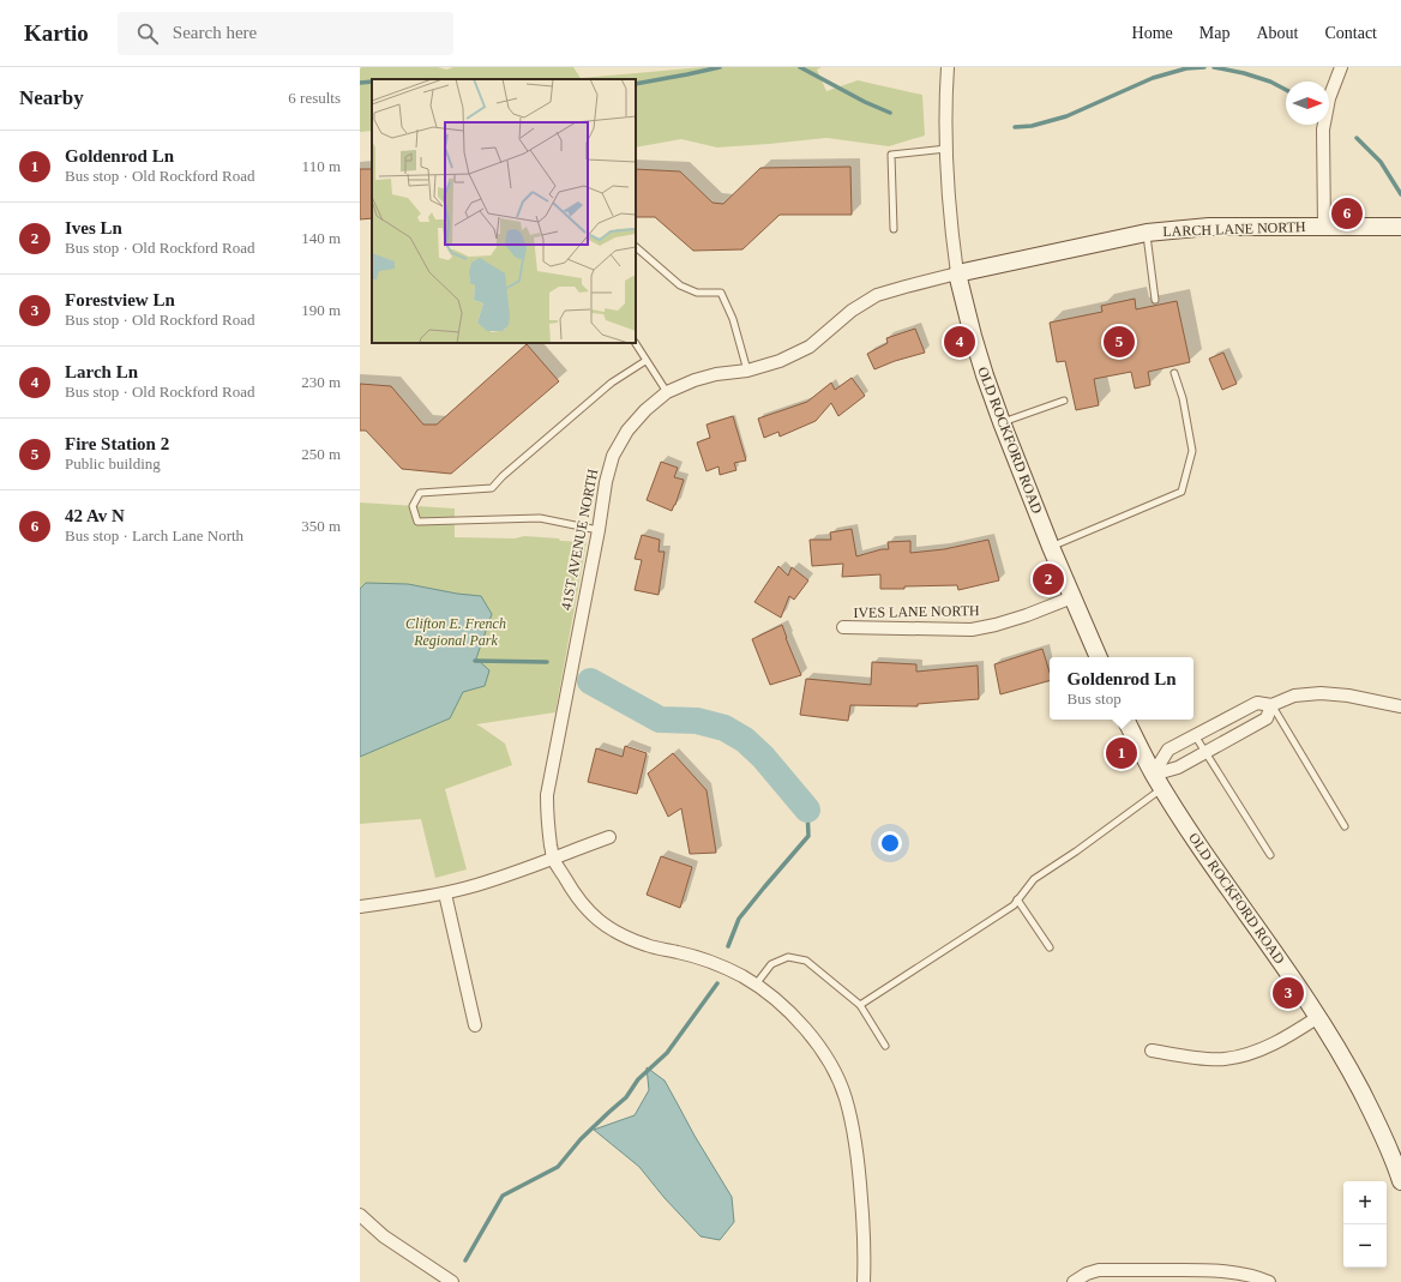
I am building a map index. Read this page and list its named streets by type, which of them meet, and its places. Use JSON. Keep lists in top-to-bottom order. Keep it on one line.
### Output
{"streets":{"street":["LARCH LANE NORTH","OLD ROCKFORD ROAD","41ST AVENUE NORTH","IVES LANE NORTH"]},"crossings":[["LARCH LANE NORTH","OLD ROCKFORD ROAD"],["LARCH LANE NORTH","41ST AVENUE NORTH"],["OLD ROCKFORD ROAD","41ST AVENUE NORTH"],["OLD ROCKFORD ROAD","IVES LANE NORTH"]],"parks":["Clifton E. French Regional Park"],"north":"right","page":{"header":"Kartio","search":"Search here","nav":["Home","Map","About","Contact"],"heading":["Nearby","6 results"],"list":[{"mark":"1","name":"Goldenrod Ln","note":"Bus stop · Old Rockford Road","value":"110 m"},{"mark":"2","name":"Ives Ln","note":"Bus stop · Old Rockford Road","value":"140 m"},{"mark":"3","name":"Forestview Ln","note":"Bus stop · Old Rockford Road","value":"190 m"},{"mark":"4","name":"Larch Ln","note":"Bus stop · Old Rockford Road","value":"230 m"},{"mark":"5","name":"Fire Station 2","note":"Public building","value":"250 m"},{"mark":"6","name":"42 Av N","note":"Bus stop · Larch Lane North","value":"350 m"}],"pins":["6","4","5","2","1","3"],"popup":["Goldenrod Ln","Bus stop"],"map_buttons":["+","−"]}}
